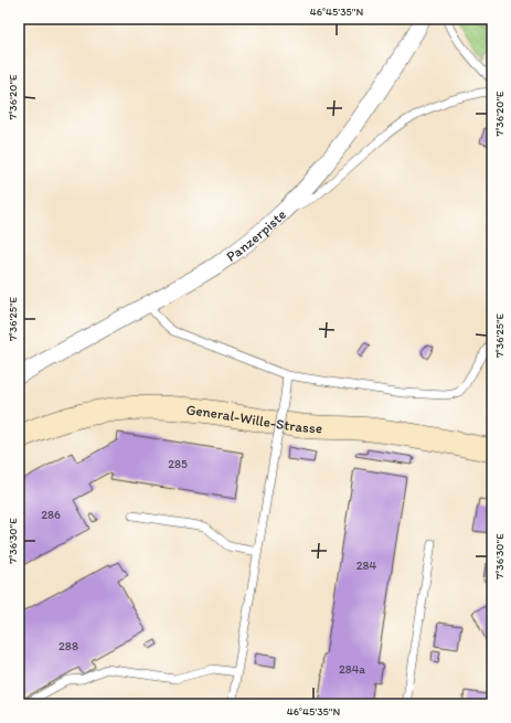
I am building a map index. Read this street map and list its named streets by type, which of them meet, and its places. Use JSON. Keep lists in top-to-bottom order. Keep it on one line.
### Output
{"streets":{"main road":["General-Wille-Strasse"],"street":["Panzerpiste"]},"house_numbers":["285","286","284","288","284a"],"coordinates":["46°45'35\"N","7°36'20\"E","7°36'25\"E","7°36'30\"E"]}
